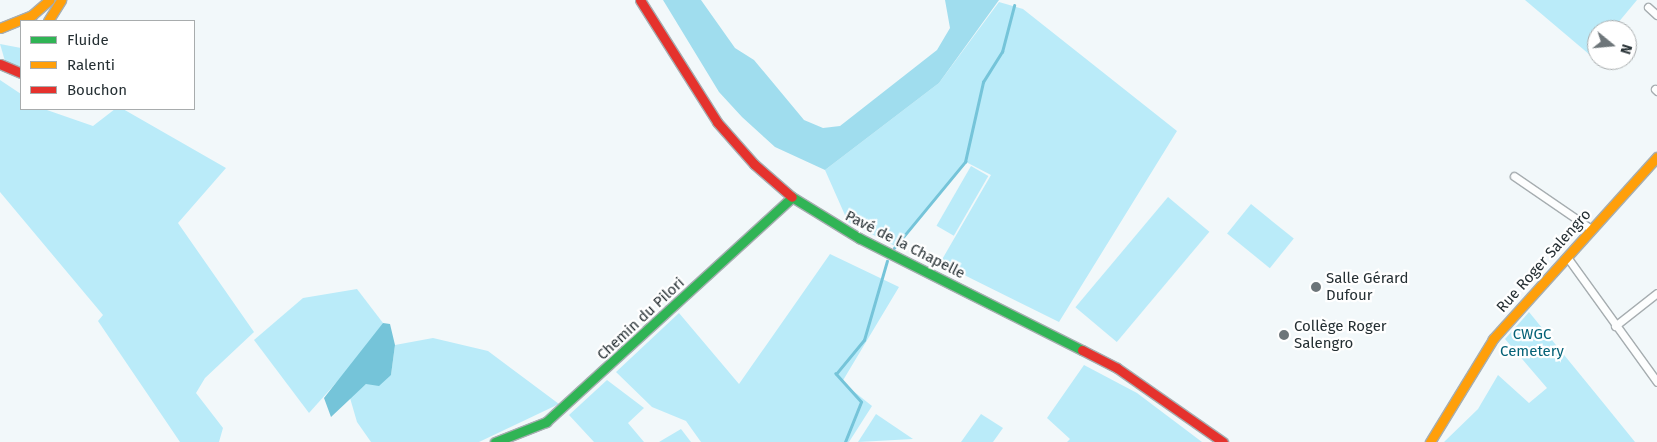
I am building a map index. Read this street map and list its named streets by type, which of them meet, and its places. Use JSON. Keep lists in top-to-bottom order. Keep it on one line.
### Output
{"streets":{"main road":["Pavé de la Chapelle","Rue Roger Salengro","Chemin du Pilori"]},"crossings":[["Pavé de la Chapelle","Chemin du Pilori"]],"parks":["CWGC Cemetery"],"places":["Salle Gérard Dufour","Collège Roger Salengro"],"legend":["Fluide","Ralenti","Bouchon"],"north":"right"}
